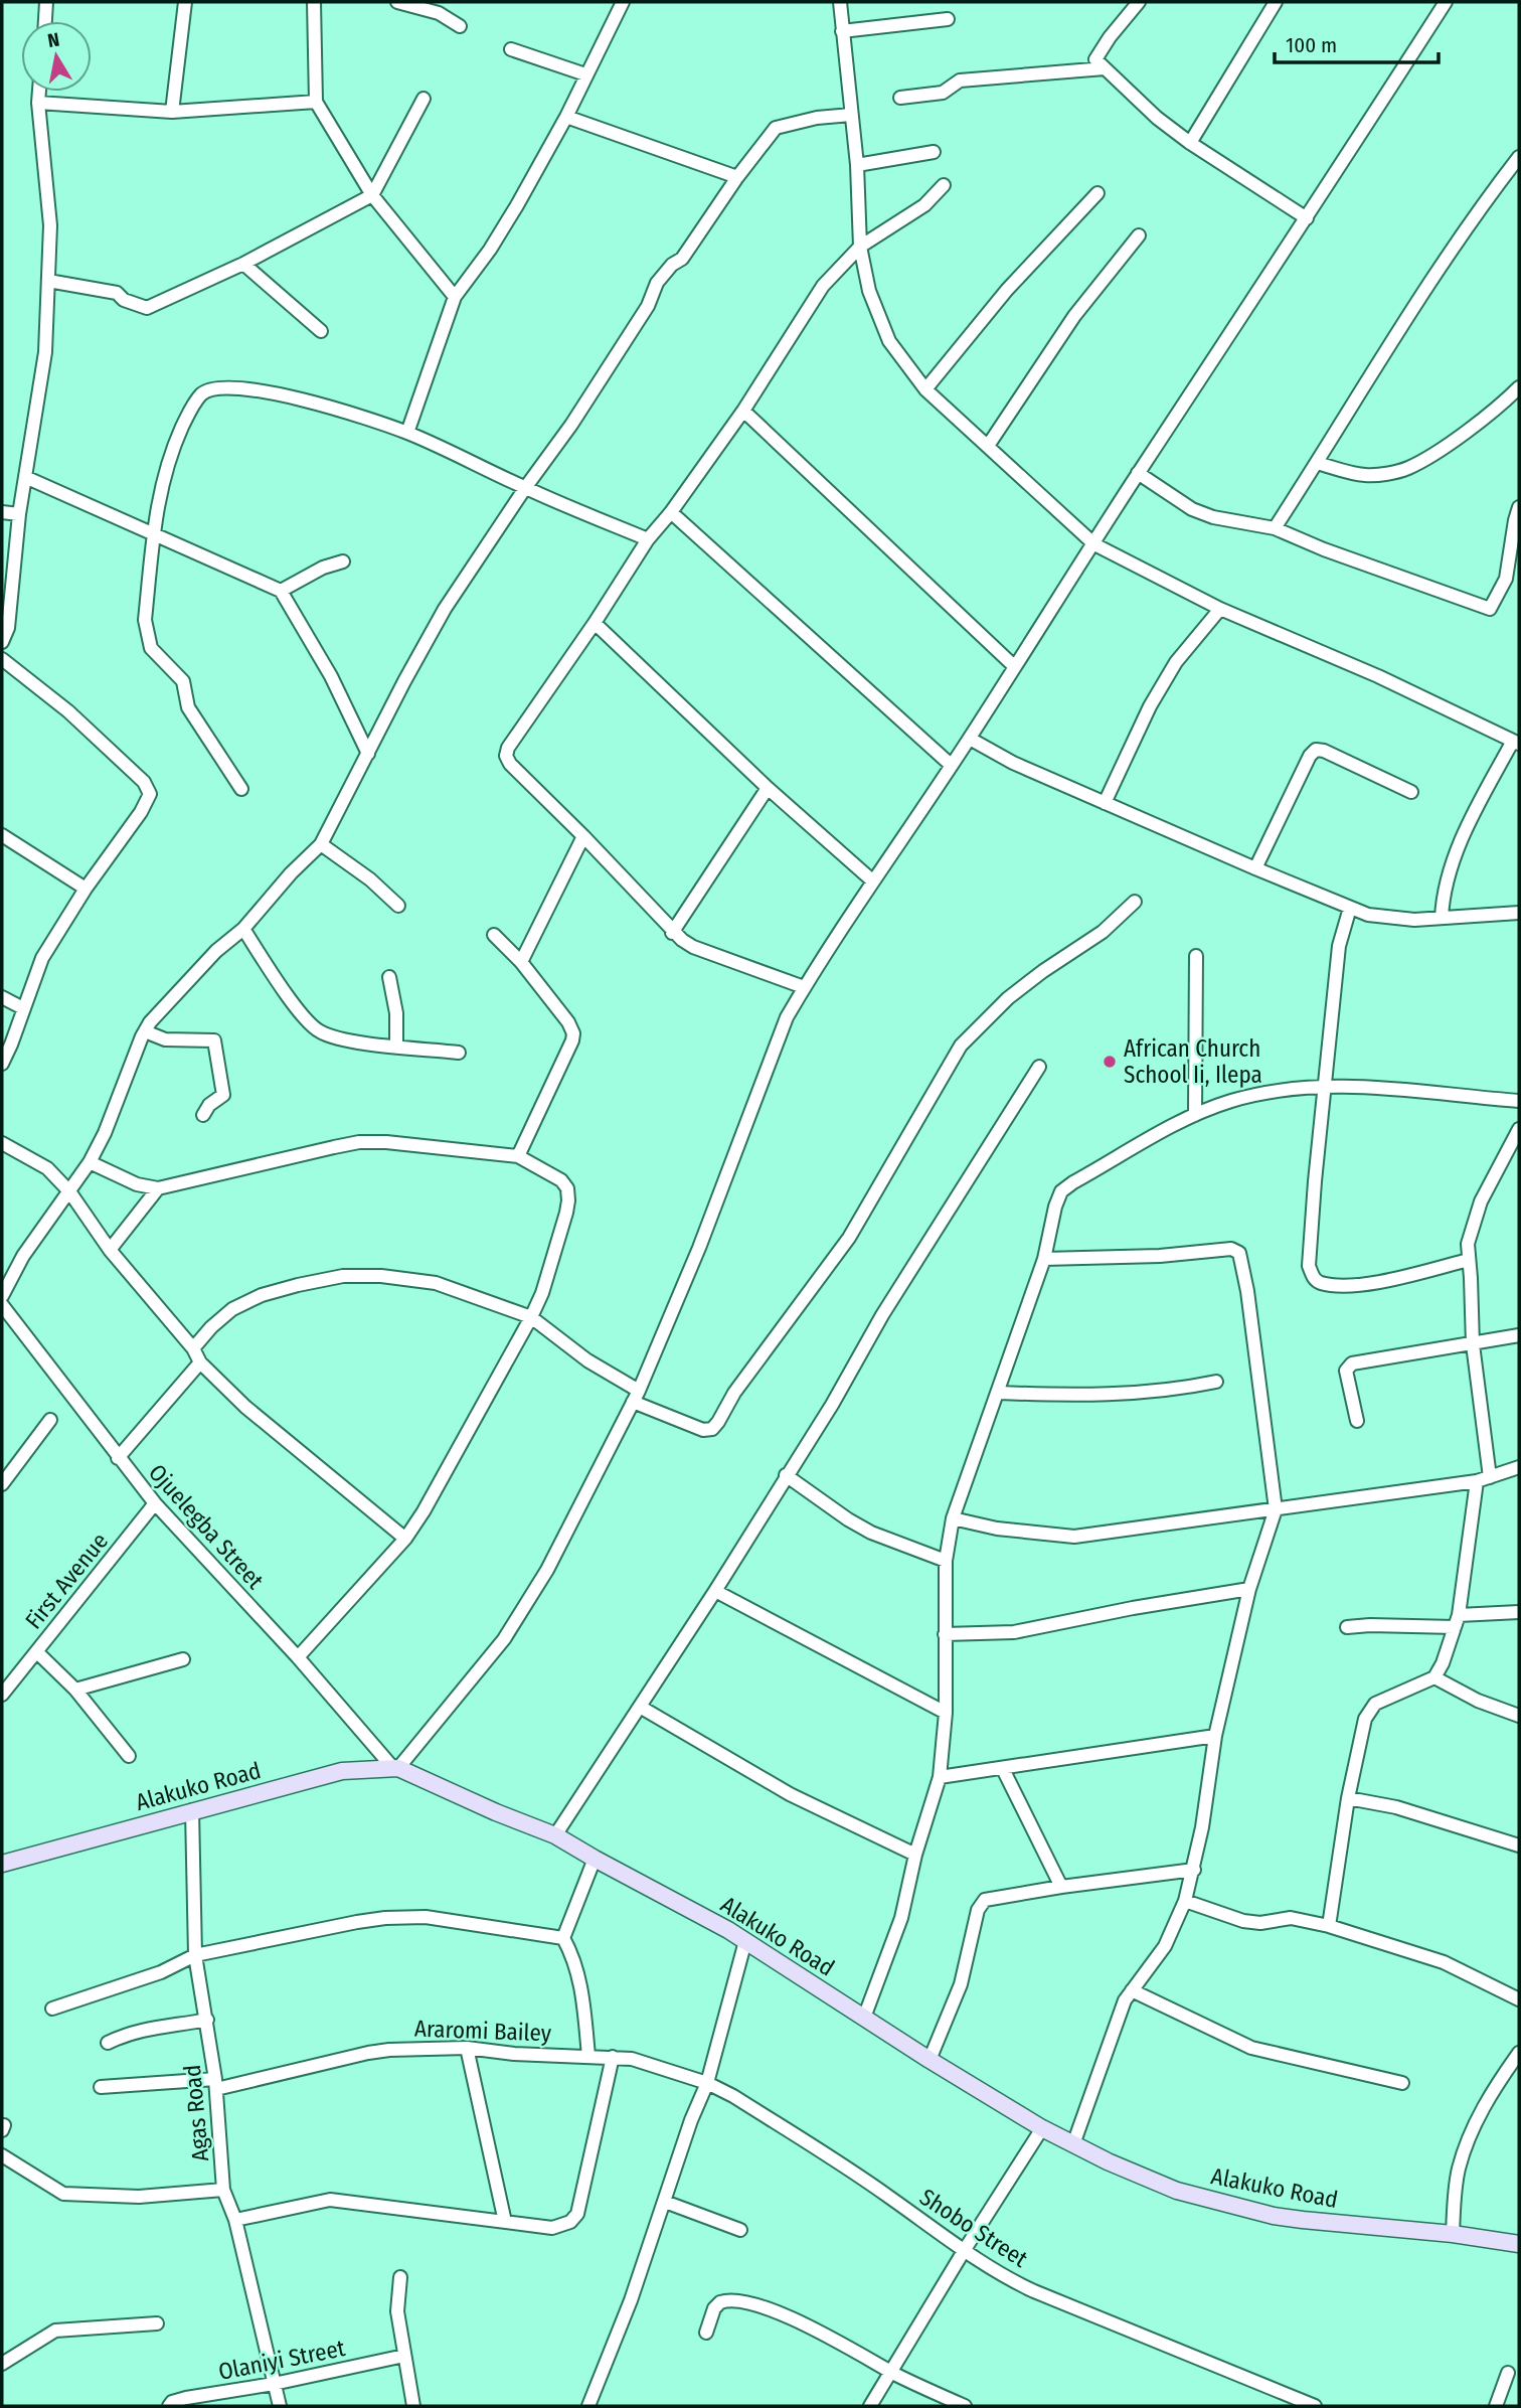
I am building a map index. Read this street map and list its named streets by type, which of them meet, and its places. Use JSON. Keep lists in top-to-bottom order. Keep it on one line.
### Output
{"streets":{"main road":["Alakuko Road"],"street":["Ojuelegba Street","First Avenue","Araromi Bailey","Agas Road","Shobo Street","Olaniyi Street"]},"crossings":[["Ojuelegba Street","First Avenue"],["Ojuelegba Street","Alakuko Road"],["Alakuko Road","Agas Road"],["Araromi Bailey","Agas Road"],["Araromi Bailey","Shobo Street"],["Agas Road","Olaniyi Street"]],"places":["African Church School Ii, Ilepa"],"scale_bar":"100 m","north":"top"}
